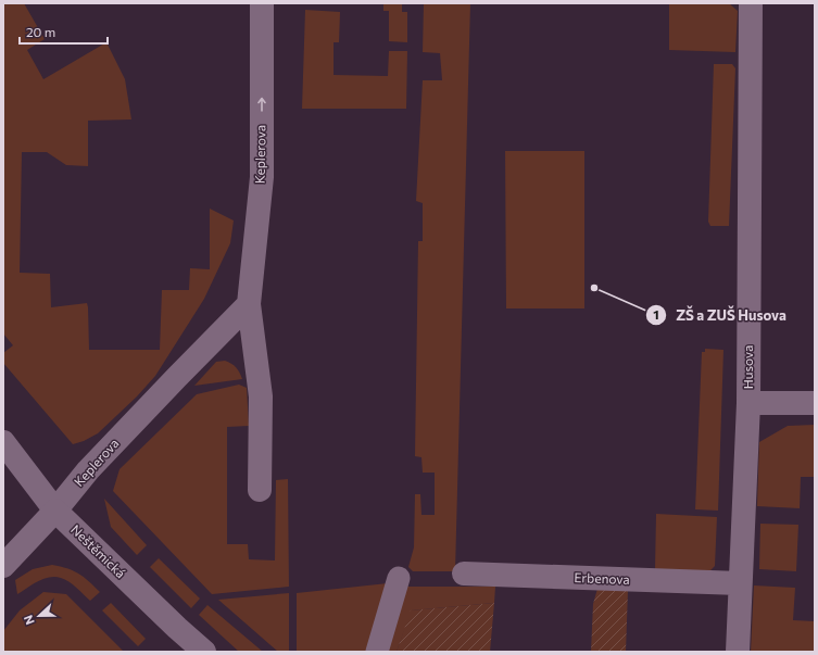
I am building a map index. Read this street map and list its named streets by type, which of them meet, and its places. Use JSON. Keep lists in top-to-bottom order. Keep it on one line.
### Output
{"streets":{"street":["Keplerova","Husova","Neštěmická","Erbenova"]},"crossings":[["Keplerova","Neštěmická"],["Husova","Erbenova"]],"one_way":["Keplerova"],"places":["ZŠ a ZUŠ Husova"],"scale_bar":"20 m","north":"left"}
